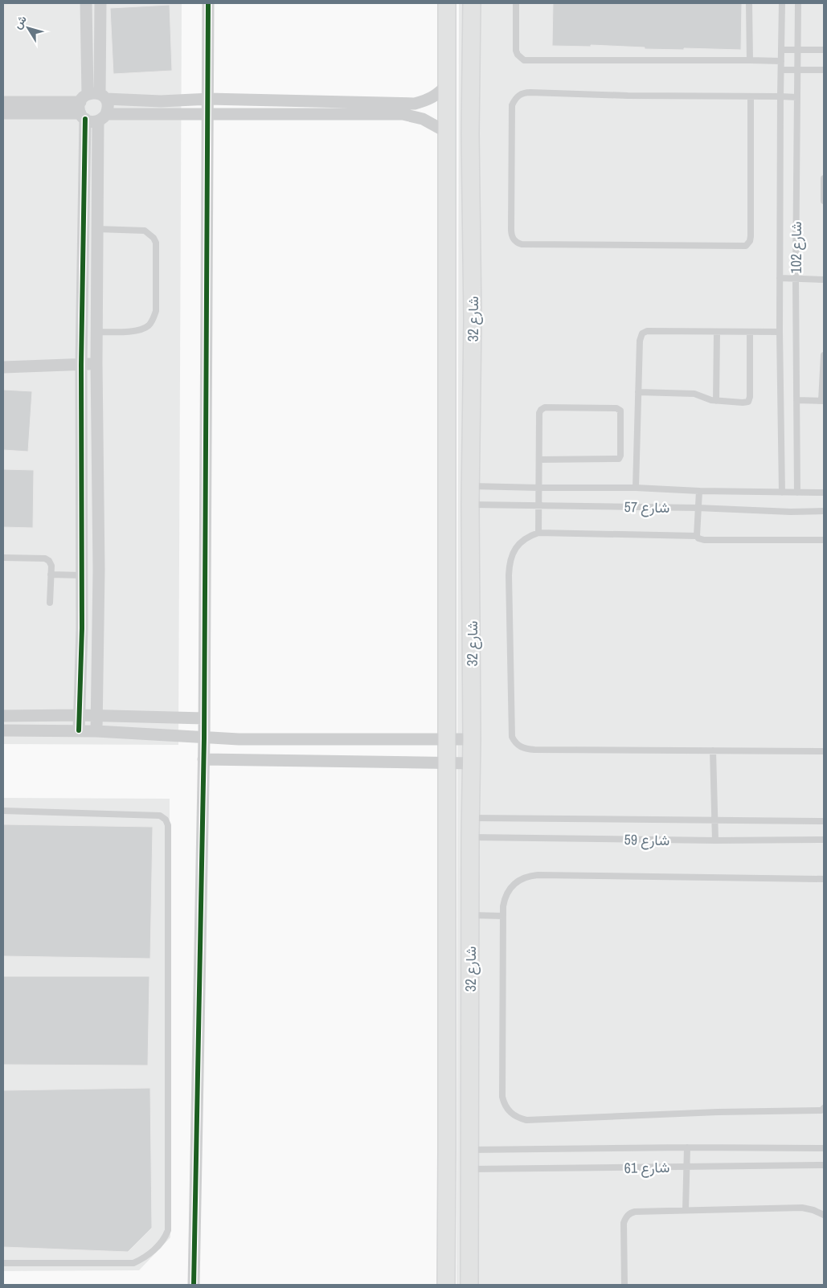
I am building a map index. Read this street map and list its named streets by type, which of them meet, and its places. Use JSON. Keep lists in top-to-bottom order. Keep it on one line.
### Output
{"streets":{"main road":["شارع 32"],"lane":["شارع 102","شارع 57","شارع 59","شارع 61"]},"crossings":[["شارع 102","شارع 57"],["شارع 32","شارع 57"],["شارع 32","شارع 59"],["شارع 32","شارع 61"]],"north":"top left"}
